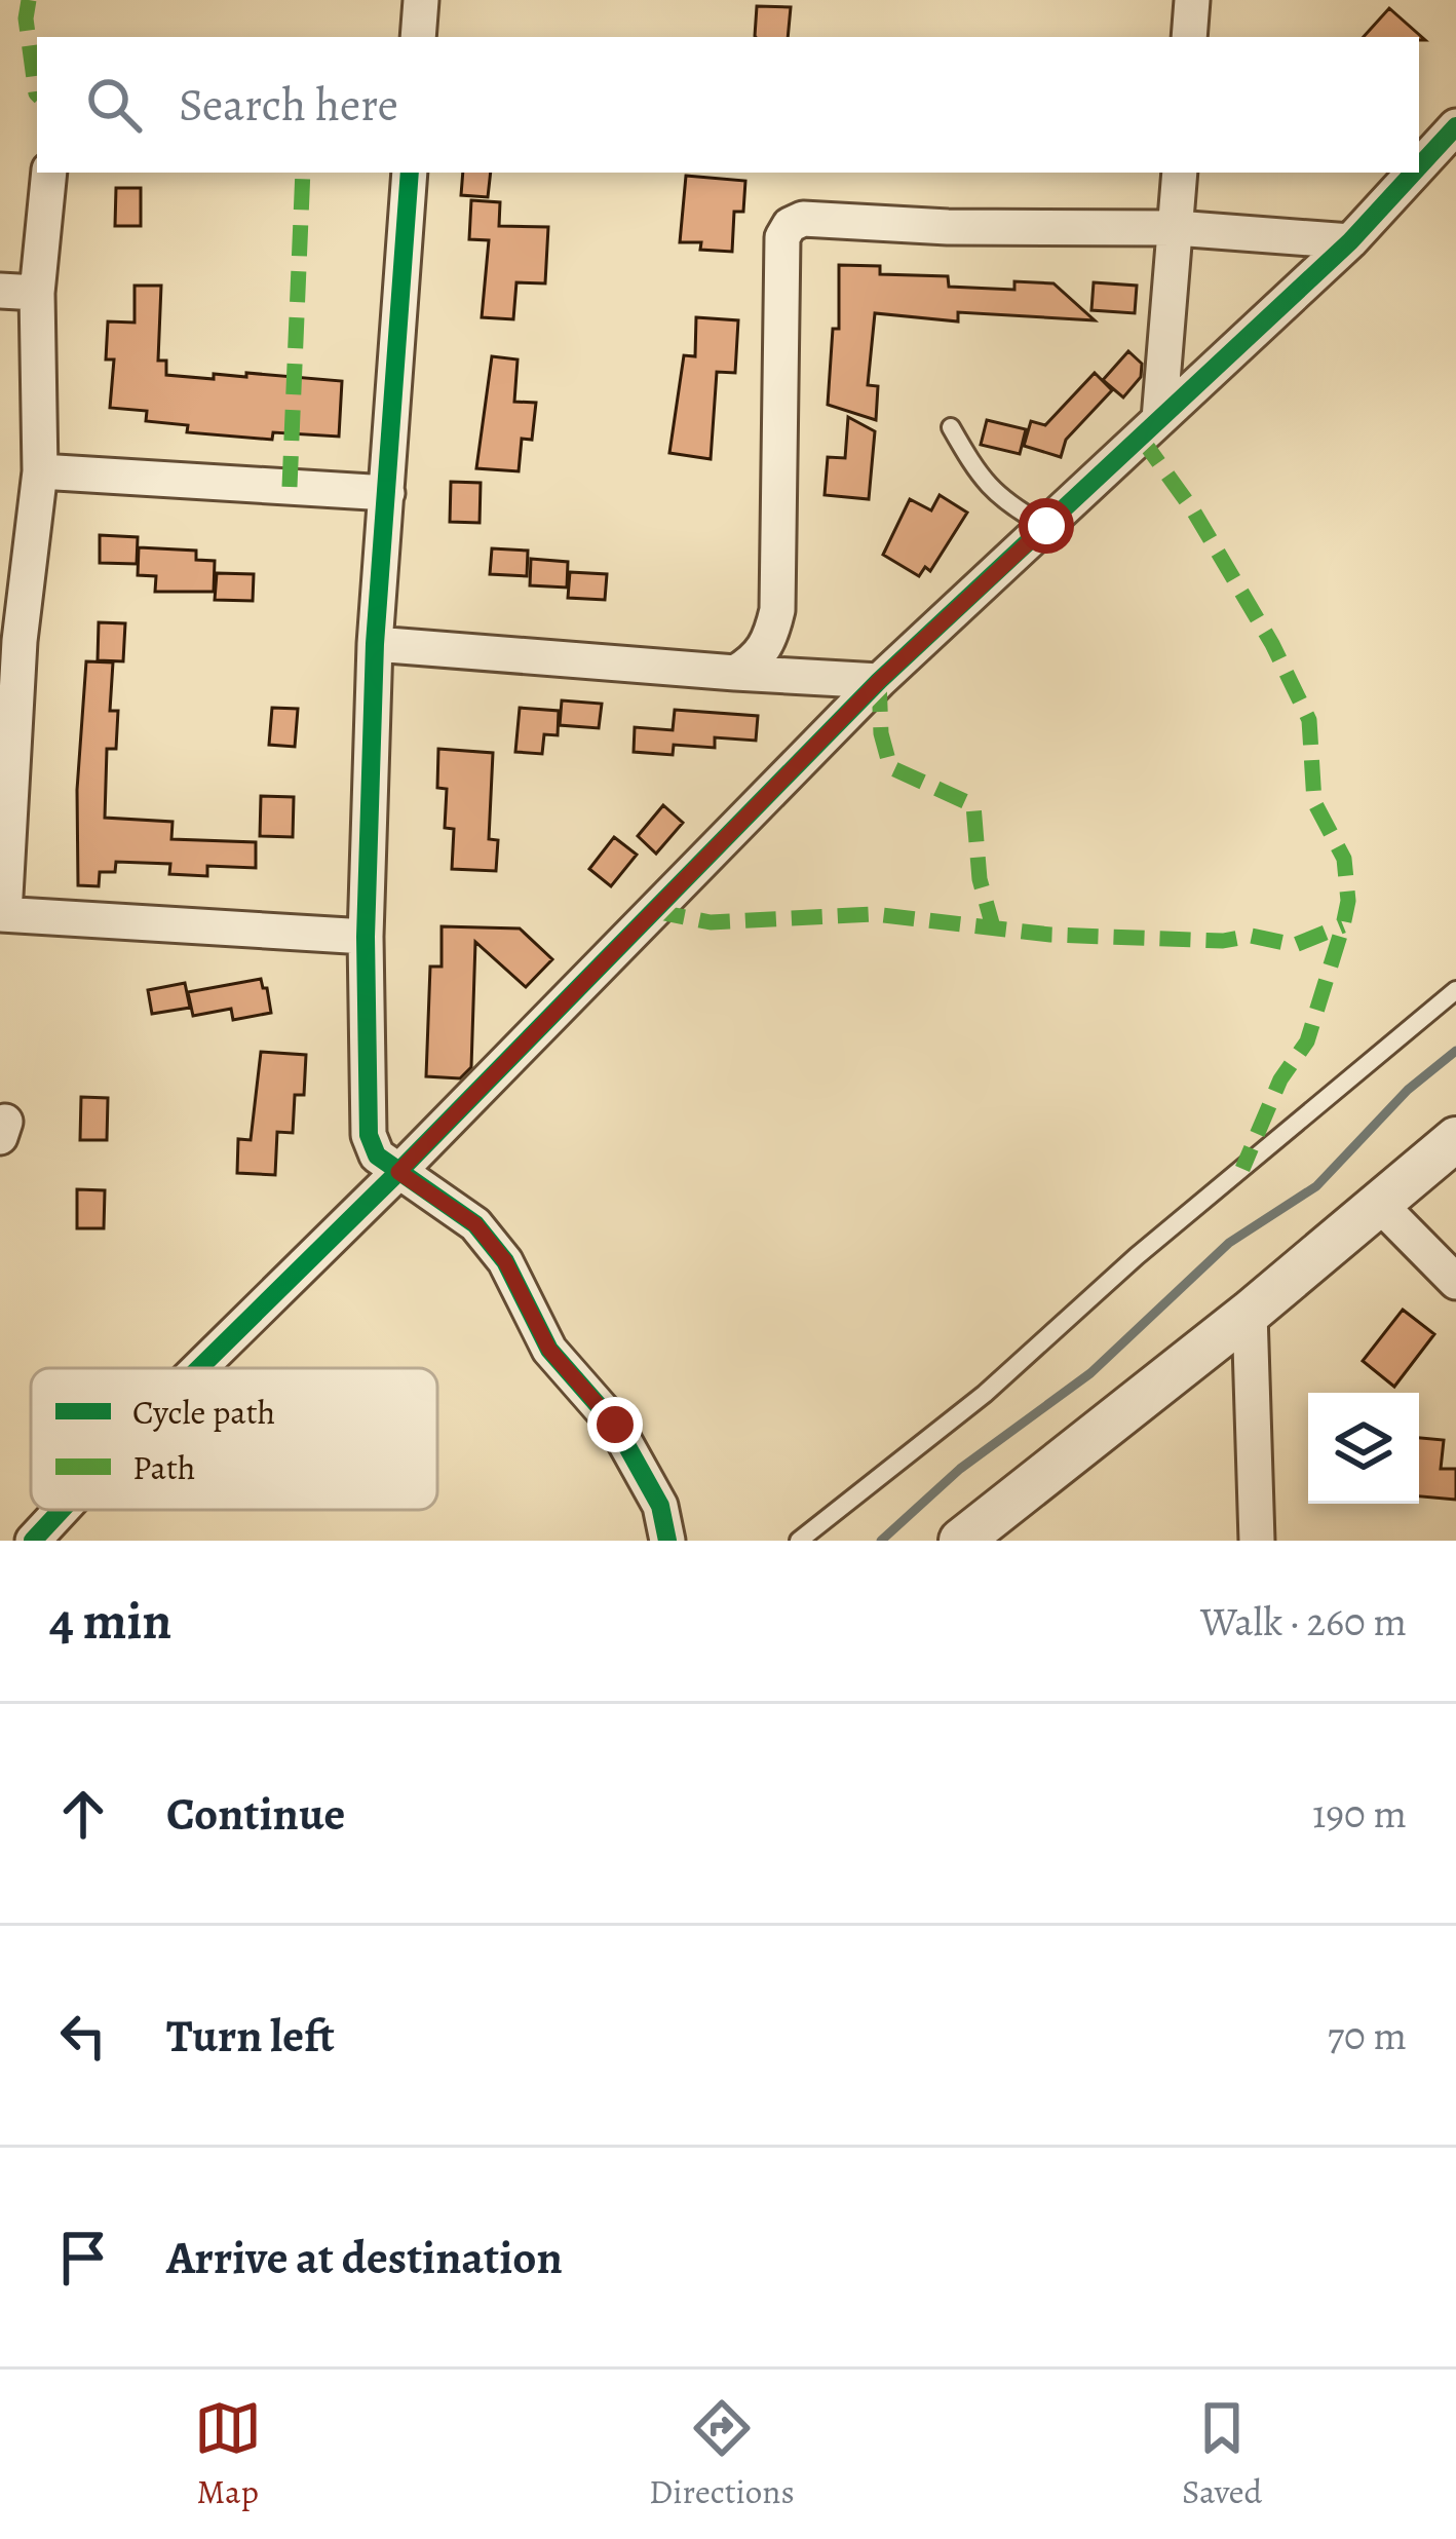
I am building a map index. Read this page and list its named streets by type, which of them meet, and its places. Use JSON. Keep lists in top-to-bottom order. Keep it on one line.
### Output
{"legend":["Cycle path","Path"],"page":{"search":"Search here","heading":["4 min","Walk · 260 m"],"list":[["Continue","190 m"],["Turn left","70 m"],"Arrive at destination"],"nav":["Map","Directions","Saved"]}}
